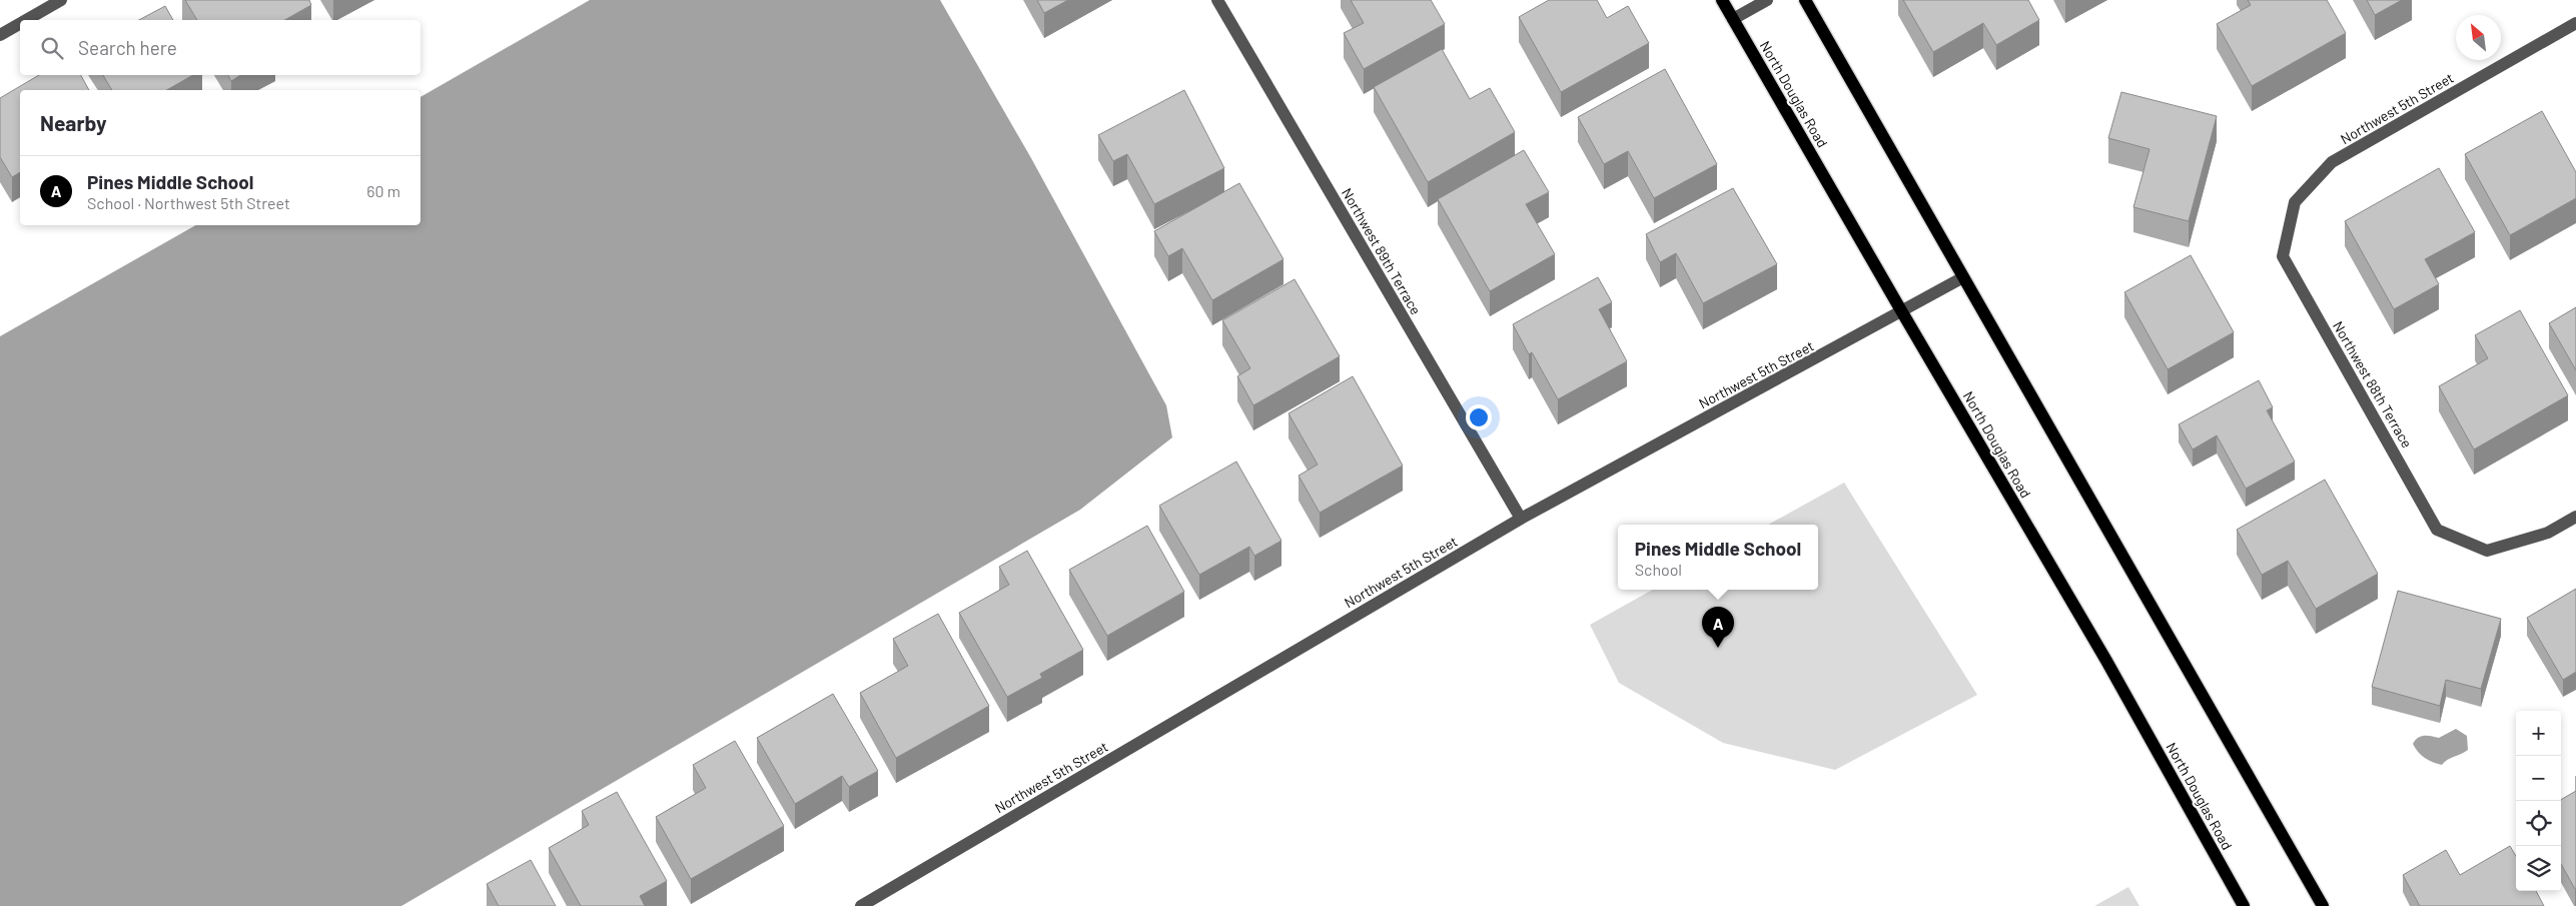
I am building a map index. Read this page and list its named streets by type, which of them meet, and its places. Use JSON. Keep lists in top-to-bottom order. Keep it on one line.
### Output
{"streets":{"main road":["North Douglas Road"],"street":["Northwest 5th Street","Northwest 89th Terrace","Northwest 88th Terrace"]},"crossings":[["North Douglas Road","Northwest 5th Street"],["Northwest 5th Street","Northwest 89th Terrace"],["Northwest 5th Street","Northwest 88th Terrace"]],"north":"top left","page":{"search":"Search here","heading":"Nearby","list":[{"mark":"A","name":"Pines Middle School","note":"School · Northwest 5th Street","value":"60 m"}],"popup":["Pines Middle School","School"],"pins":"A","map_buttons":["+","−"]}}
